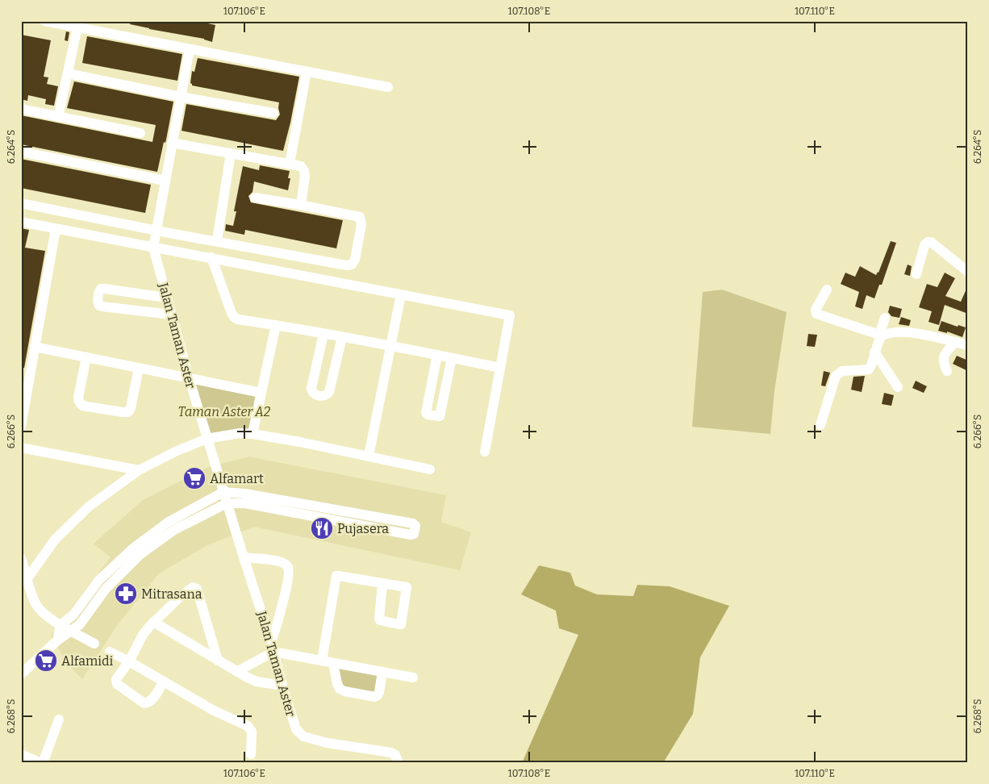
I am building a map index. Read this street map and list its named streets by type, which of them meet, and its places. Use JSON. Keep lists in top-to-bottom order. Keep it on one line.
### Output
{"streets":{"street":["Jalan Taman Aster"]},"parks":["Taman Aster A2"],"places":{"supermarket":["Alfamart","Alfamidi"],"restaurant":["Pujasera"],"pharmacy":["Mitrasana"]},"coordinates":["107.106°E","107.108°E","107.110°E","6.264°S","6.266°S","6.268°S"]}
